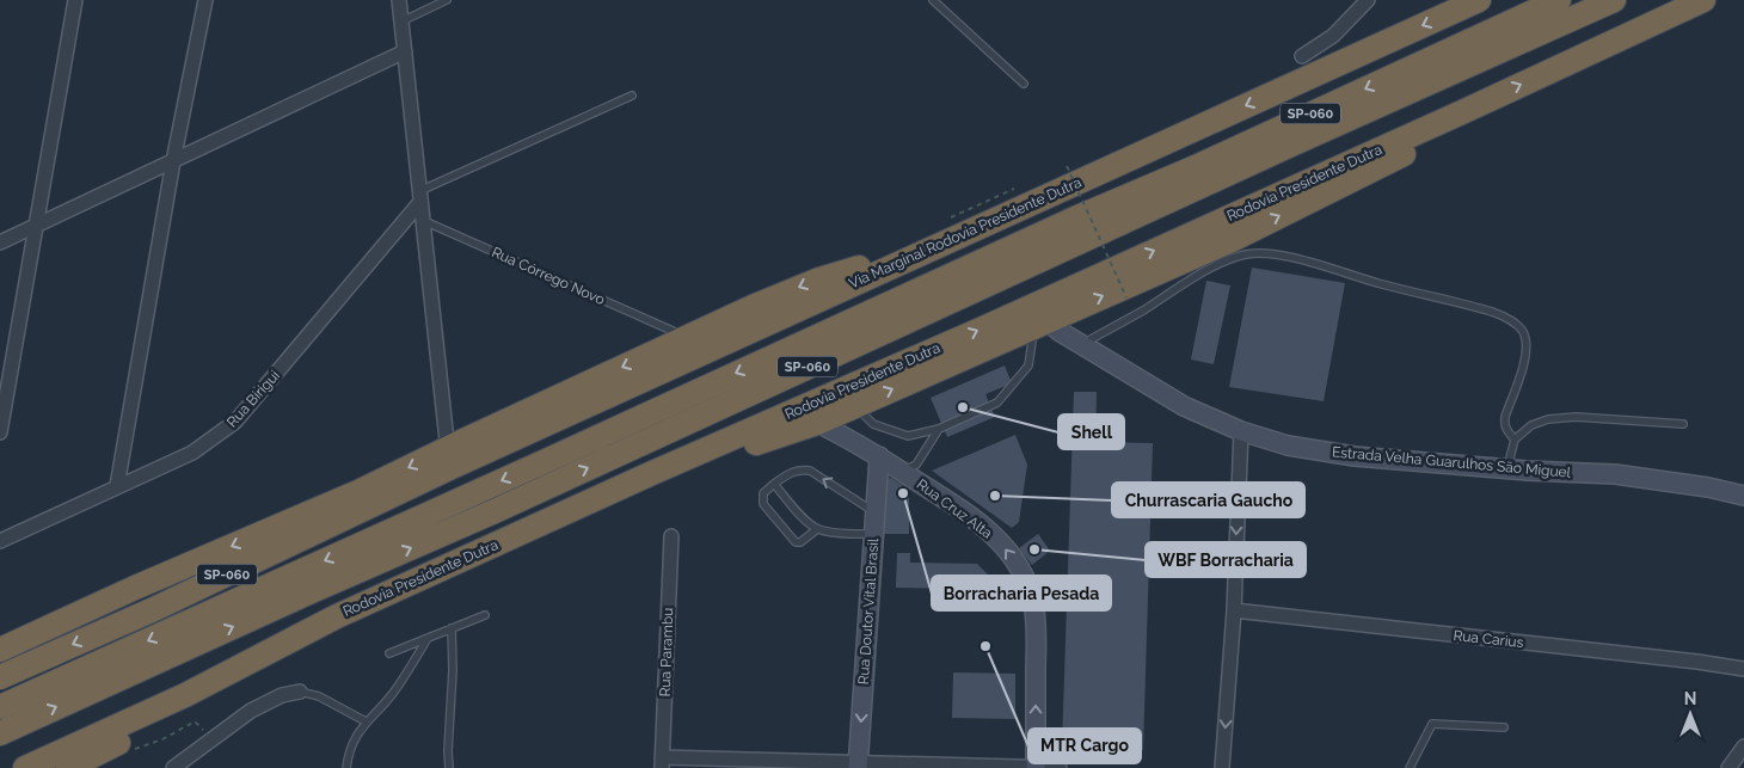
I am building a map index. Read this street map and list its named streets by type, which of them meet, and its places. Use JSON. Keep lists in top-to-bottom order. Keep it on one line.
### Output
{"streets":{"highway":["SP-060","Rodovia Presidente Dutra","Via Marginal Rodovia Presidente Dutra"],"street":["Rua Birigui","Estrada Velha Guarulhos São Miguel","Rua Cruz Alta","Rua Doutor Vital Brasil","Rua Carius","Rua Parambu"],"lane":["Rua Córrego Novo"]},"crossings":[["SP-060","Via Marginal Rodovia Presidente Dutra"],["Rua Cruz Alta","Rua Doutor Vital Brasil"]],"one_way":["Rua Cruz Alta","Rua Doutor Vital Brasil"],"places":["Shell","Borracharia Pesada","Churrascaria Gaucho","WBF Borracharia","MTR Cargo"],"north":"top"}
